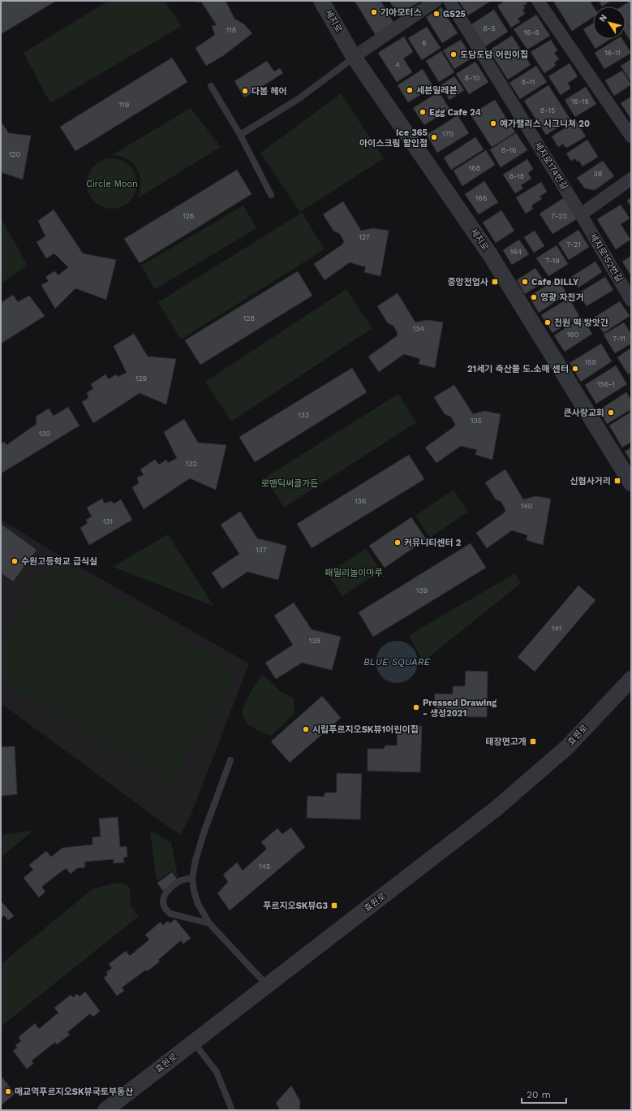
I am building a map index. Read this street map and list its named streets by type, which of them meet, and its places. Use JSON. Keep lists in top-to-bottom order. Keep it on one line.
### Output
{"streets":{"street":["세지로","세지로174번길","세지로152번길","효원로"]},"crossings":[["세지로174번길","세지로152번길"]],"water":["BLUE SQUARE"],"parks":["Circle Moon","로맨틱써클가든","패밀리놀이마루"],"places":{"other":["기아모터스","GS25","도담도담 어린이집","세븐일레븐","다봄 헤어","Egg Cafe 24","예가팰리스 시그니쳐 20","Ice 365 아이스크림 할인점","Cafe DILLY","영광 자전거","전원 떡 방앗간","21세기 축산물 도.소매 센터","큰사랑교회","커뮤니티센터 2","수원고등학교 급식실","Pressed Drawing - 생성2021","시립푸르지오SK뷰1어린이집","매교역푸르지오SK뷰국토부동산"],"transit":["중앙전업사","신협사거리","태장면고개","푸르지오SK뷰G3"]},"house_numbers":["8-5","118","16-8","6","16-11","4","8-10","8-11","16-16","119","8-15","170","8-16","120","168","38","8-18","166","126","7-23","127","7-21","164","7-19","128","134","160","7-11","158","129","156-1","133","135","130","132","136","140","131","137","139","141","138","145"],"scale_bar":"20 m","north":"top left"}
